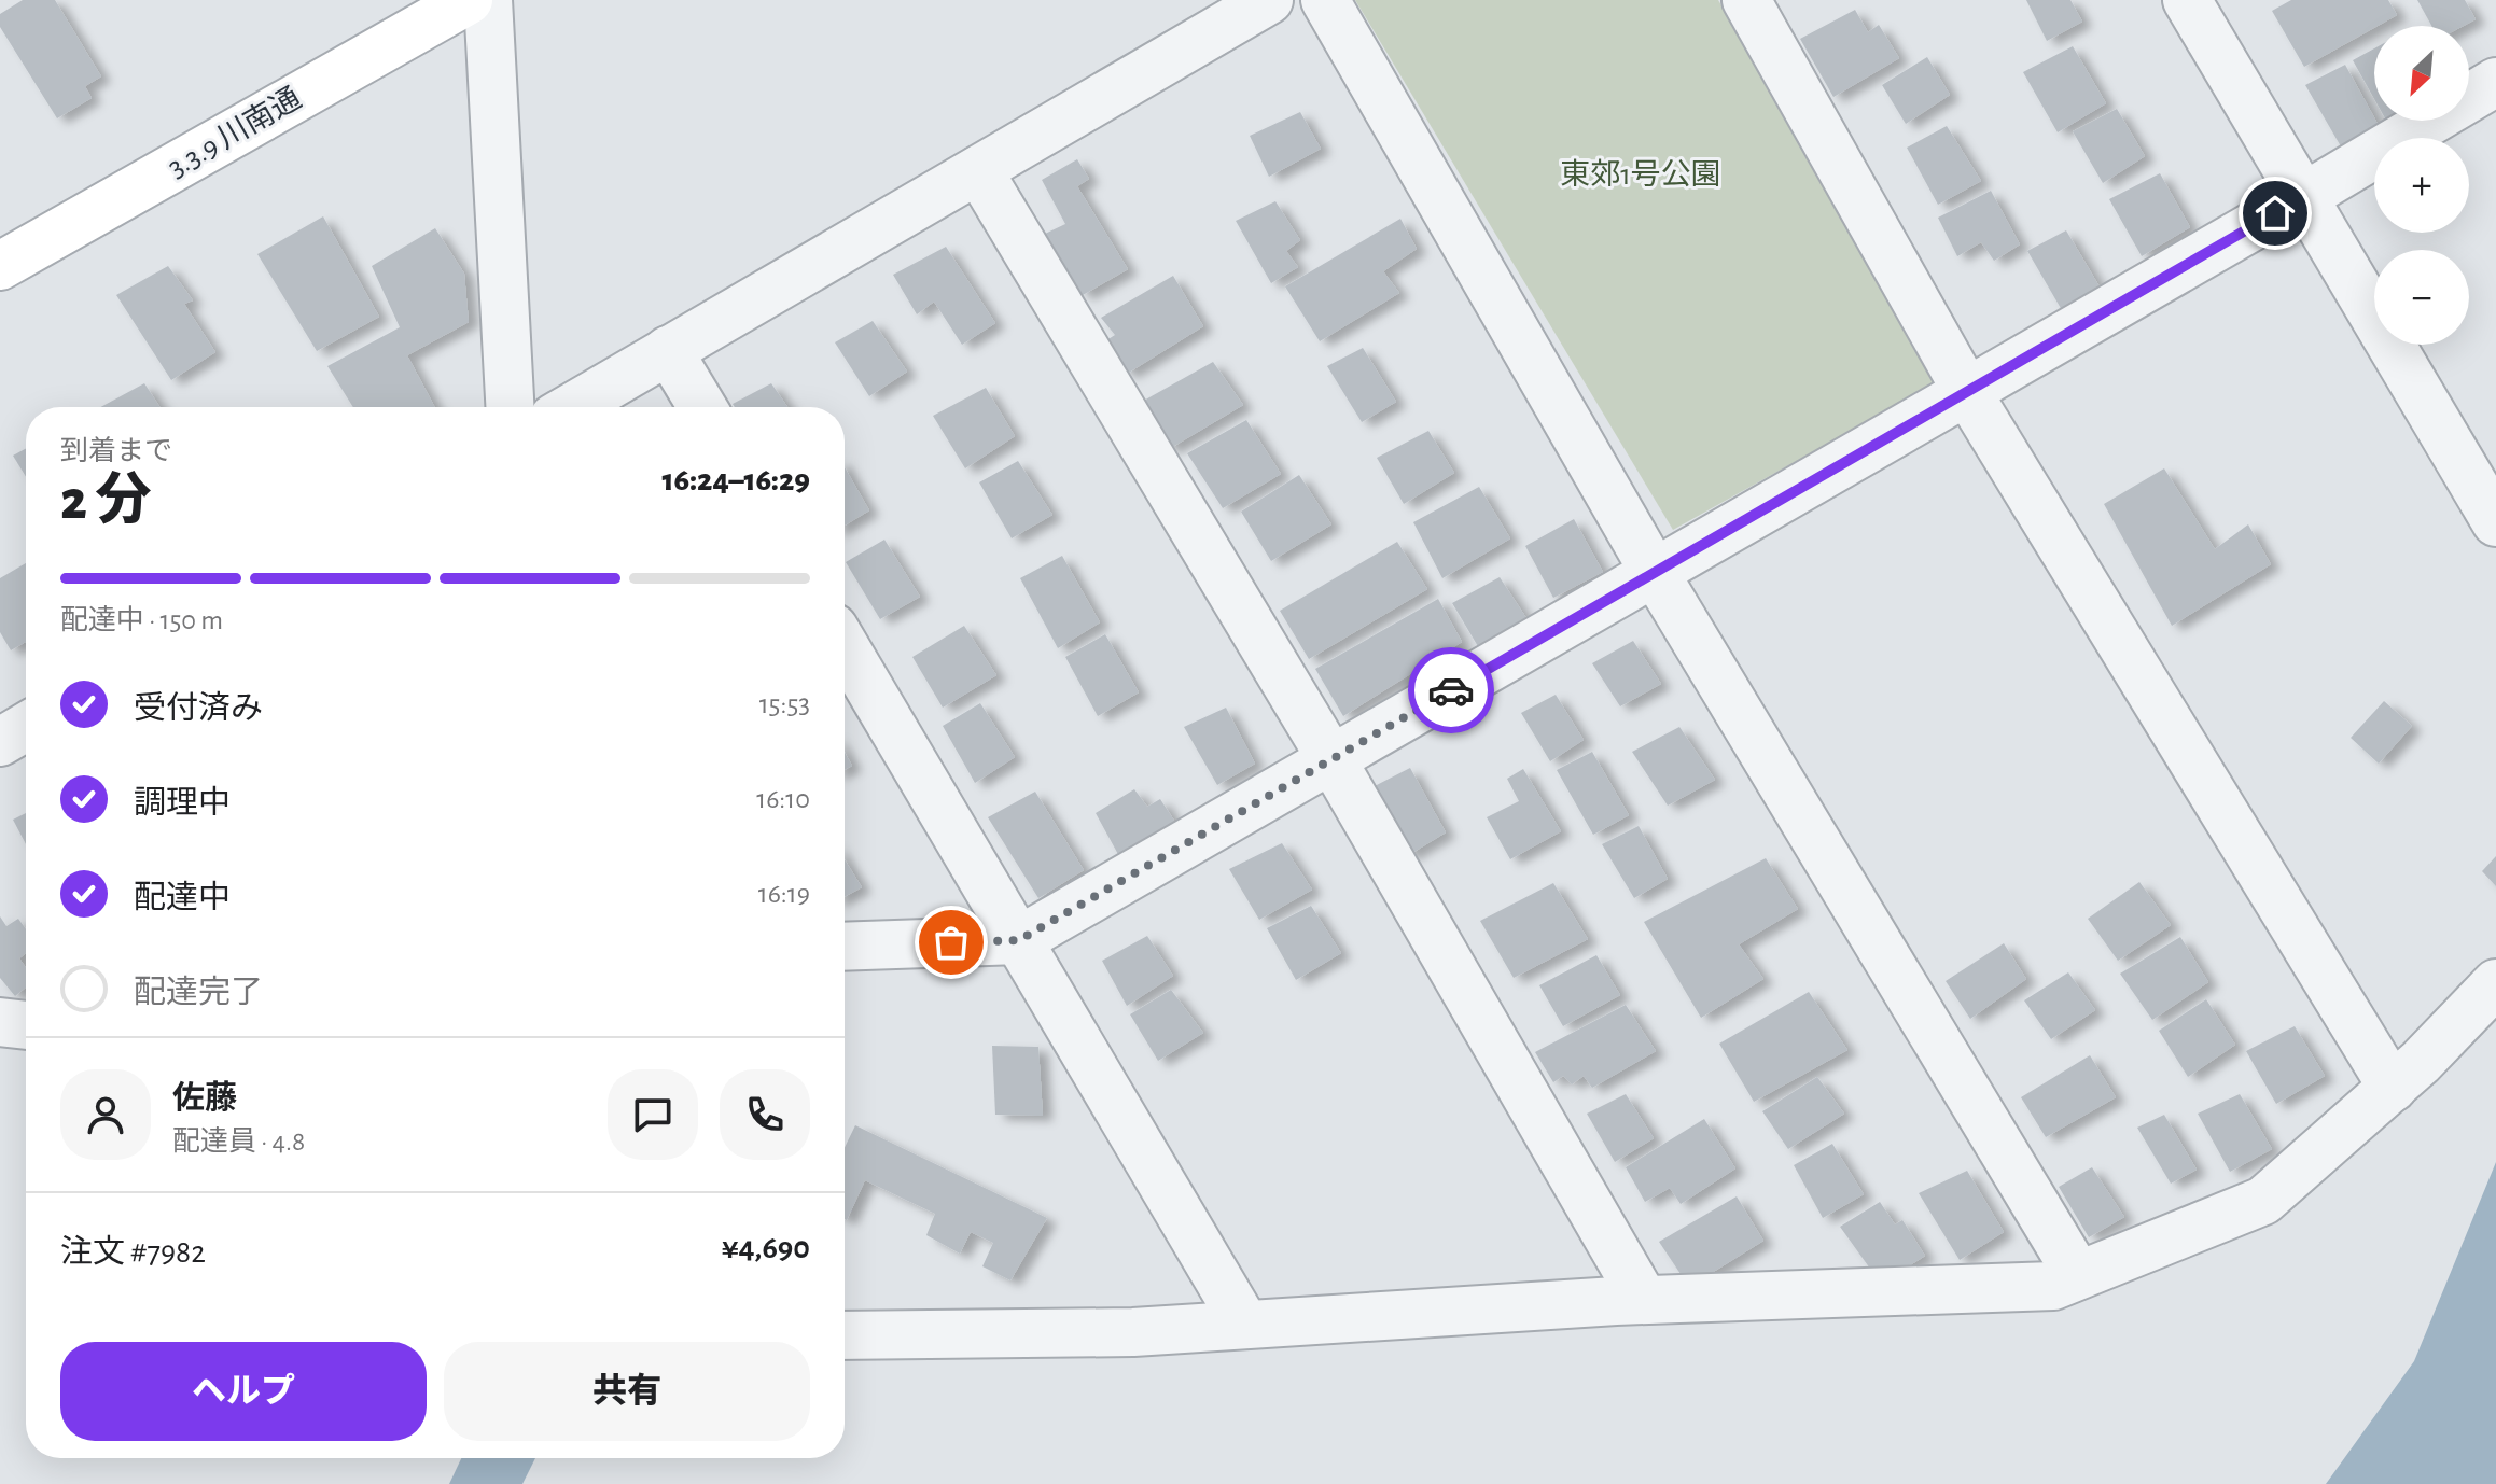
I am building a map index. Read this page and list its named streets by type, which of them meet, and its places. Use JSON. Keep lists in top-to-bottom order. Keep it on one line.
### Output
{"streets":{"street":["3.3.9 川南通"]},"parks":["東郊1号公園"],"north":"bottom left","page":{"map_buttons":["+","−"],"heading":["2 分","到着まで","16:24–16:29"],"panel":["佐藤","配達員 · 4.8","注文 #7982","¥4,690"],"bar":"配達中 · 150 m","list":[["受付済み","15:53"],["調理中","16:10"],["配達中","16:19"],"配達完了"],"buttons":["ヘルプ","共有"]}}
